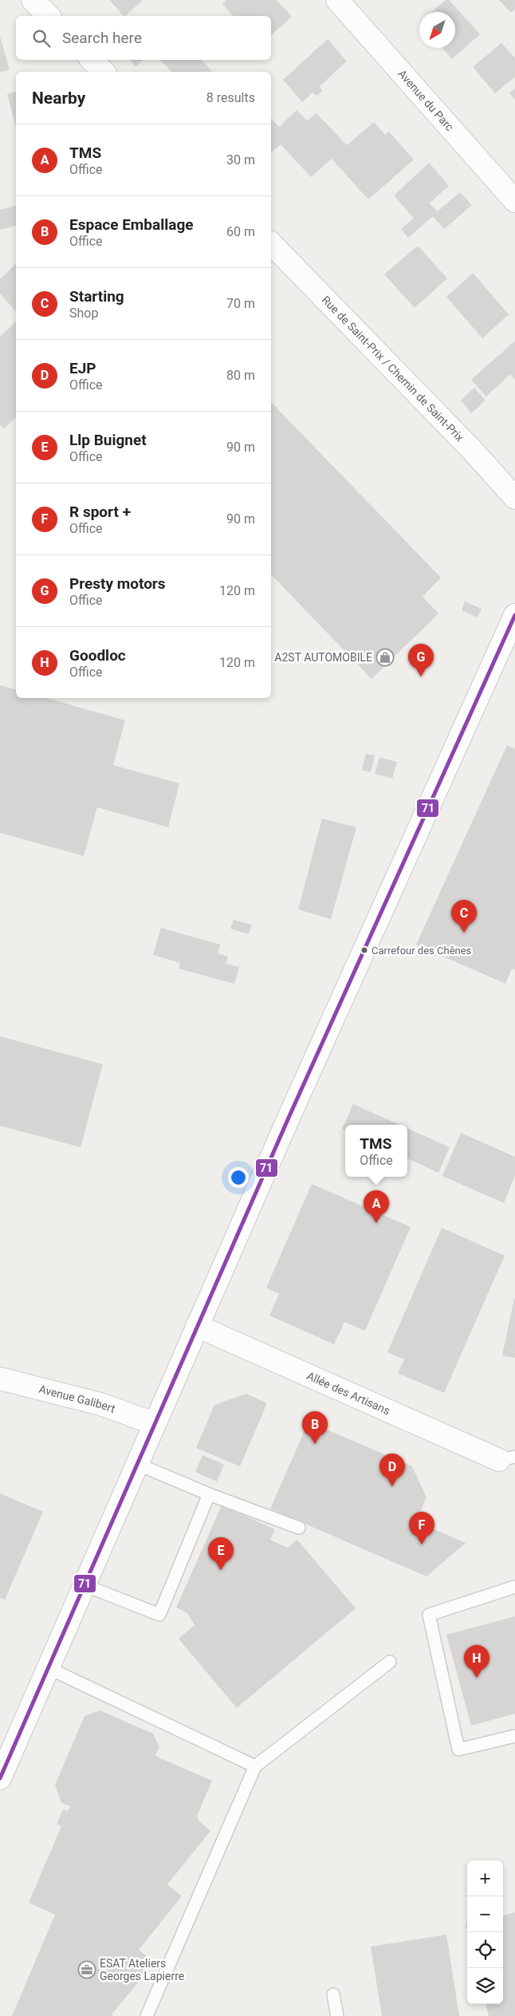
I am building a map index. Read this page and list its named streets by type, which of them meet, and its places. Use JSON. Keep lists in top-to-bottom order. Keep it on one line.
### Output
{"streets":{"street":["Avenue du Parc","Rue de Saint-Prix / Chemin de Saint-Prix","Allée des Artisans","Avenue Galibert"]},"places":{"shop":["A2ST AUTOMOBILE"],"other":["Carrefour des Chênes"],"office":["ESAT Ateliers Georges Lapierre"]},"lines":["transit line 71"],"north":"bottom left","page":{"search":"Search here","heading":["Nearby","8 results"],"list":[{"mark":"A","name":"TMS","note":"Office","value":"30 m"},{"mark":"B","name":"Espace Emballage","note":"Office","value":"60 m"},{"mark":"C","name":"Starting","note":"Shop","value":"70 m"},{"mark":"D","name":"EJP","note":"Office","value":"80 m"},{"mark":"E","name":"Llp Buignet","note":"Office","value":"90 m"},{"mark":"F","name":"R sport +","note":"Office","value":"90 m"},{"mark":"G","name":"Presty motors","note":"Office","value":"120 m"},{"mark":"H","name":"Goodloc","note":"Office","value":"120 m"}],"pins":["G","C","A","B","D","F","E","H"],"popup":["TMS","Office"],"map_buttons":["+","−"]}}
